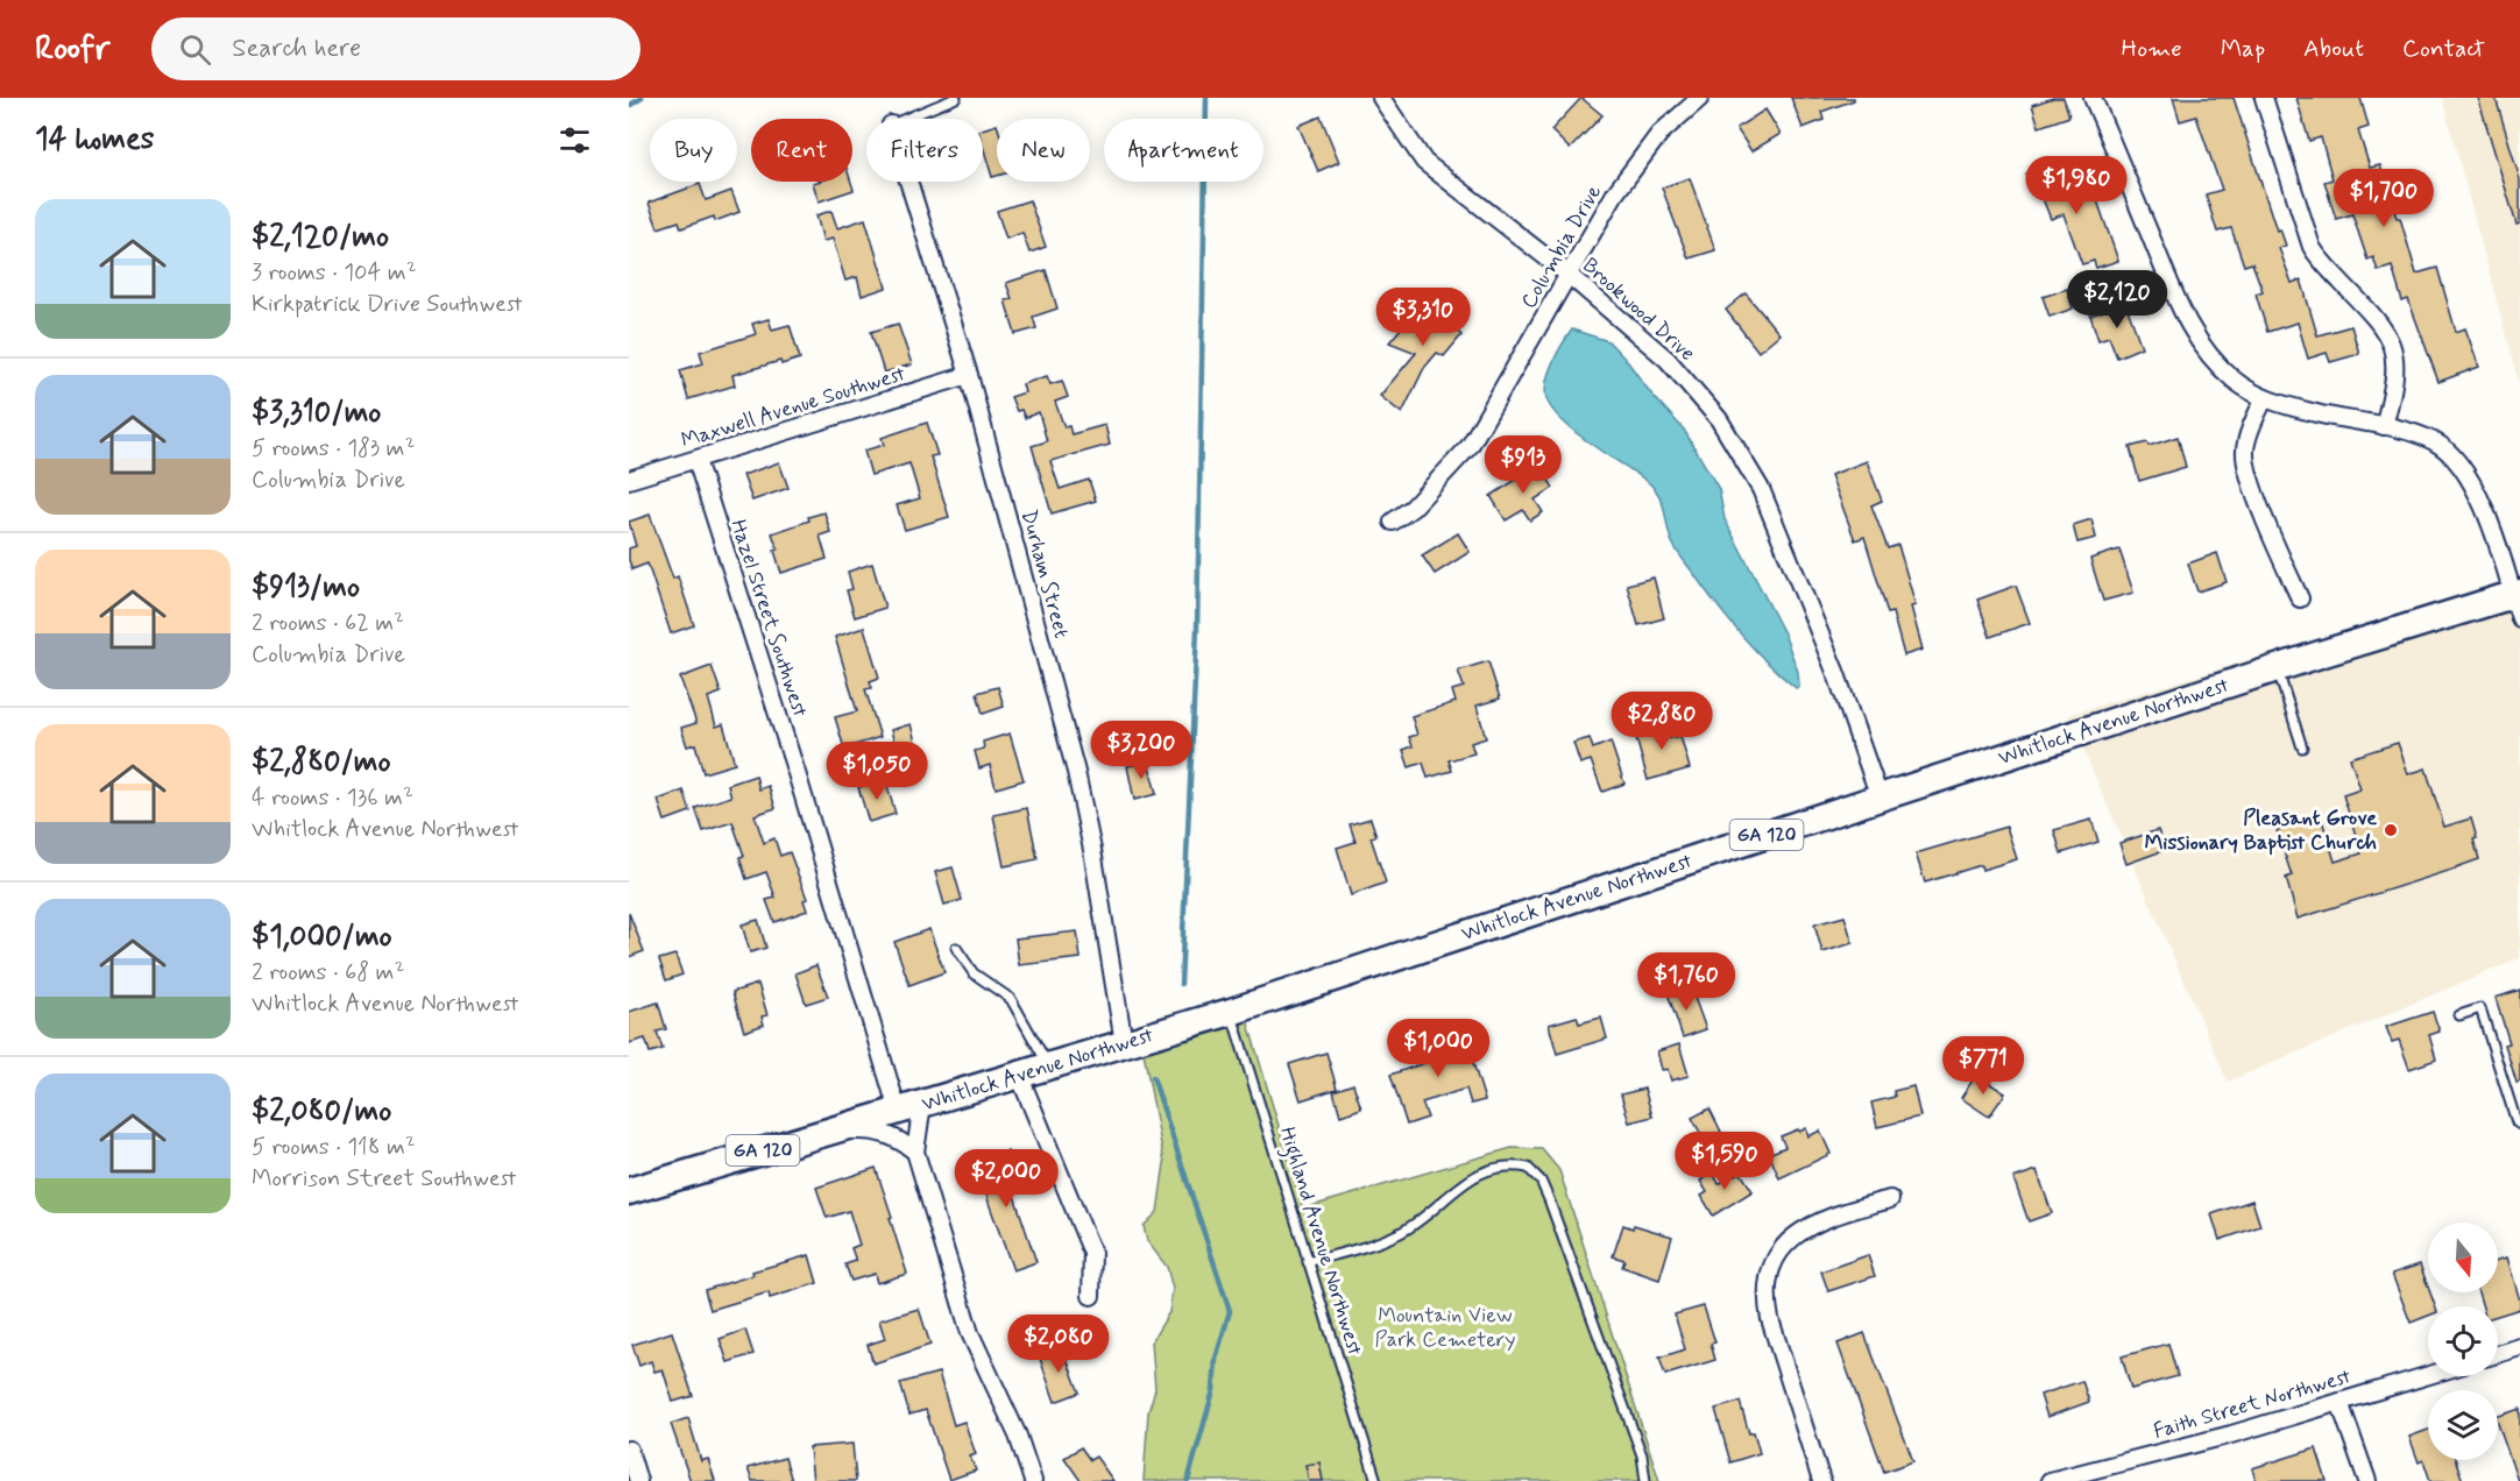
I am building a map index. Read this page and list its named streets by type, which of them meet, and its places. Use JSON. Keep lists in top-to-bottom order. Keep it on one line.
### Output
{"streets":{"highway":["Whitlock Avenue Northwest","GA 120"],"street":["Columbia Drive","Brookwood Drive","Maxwell Avenue Southwest","Durham Street","Hazel Street Southwest","Faith Street Northwest"],"lane":["Highland Avenue Northwest"]},"crossings":[["Columbia Drive","Brookwood Drive"],["Brookwood Drive","Whitlock Avenue Northwest"],["Maxwell Avenue Southwest","Durham Street"],["Maxwell Avenue Southwest","Hazel Street Southwest"],["Durham Street","Whitlock Avenue Northwest"],["Hazel Street Southwest","Whitlock Avenue Northwest"],["Whitlock Avenue Northwest","Highland Avenue Northwest"]],"parks":["Mountain View Park Cemetery"],"places":["Pleasant Grove Missionary Baptist Church"],"north":"bottom","page":{"header":"Roofr","search":"Search here","nav":["Home","Map","About","Contact"],"heading":"14 homes","chip":["Buy","Rent","Filters","New","Apartment"],"price":["$1,980","$1,700","$2,120","$3,310","$913","$2,880","$3,200","$1,050","$1,760","$1,000","$771","$1,590","$2,000","$2,080"],"list":[{"name":"$2,120/mo","note":"3 rooms · 104 m² · Kirkpatrick Drive Southwest"},{"name":"$3,310/mo","note":"5 rooms · 183 m² · Columbia Drive"},{"name":"$913/mo","note":"2 rooms · 62 m² · Columbia Drive"},{"name":"$2,880/mo","note":"4 rooms · 136 m² · Whitlock Avenue Northwest"},{"name":"$1,000/mo","note":"2 rooms · 68 m² · Whitlock Avenue Northwest"},{"name":"$2,080/mo","note":"5 rooms · 118 m² · Morrison Street Southwest"}]}}
